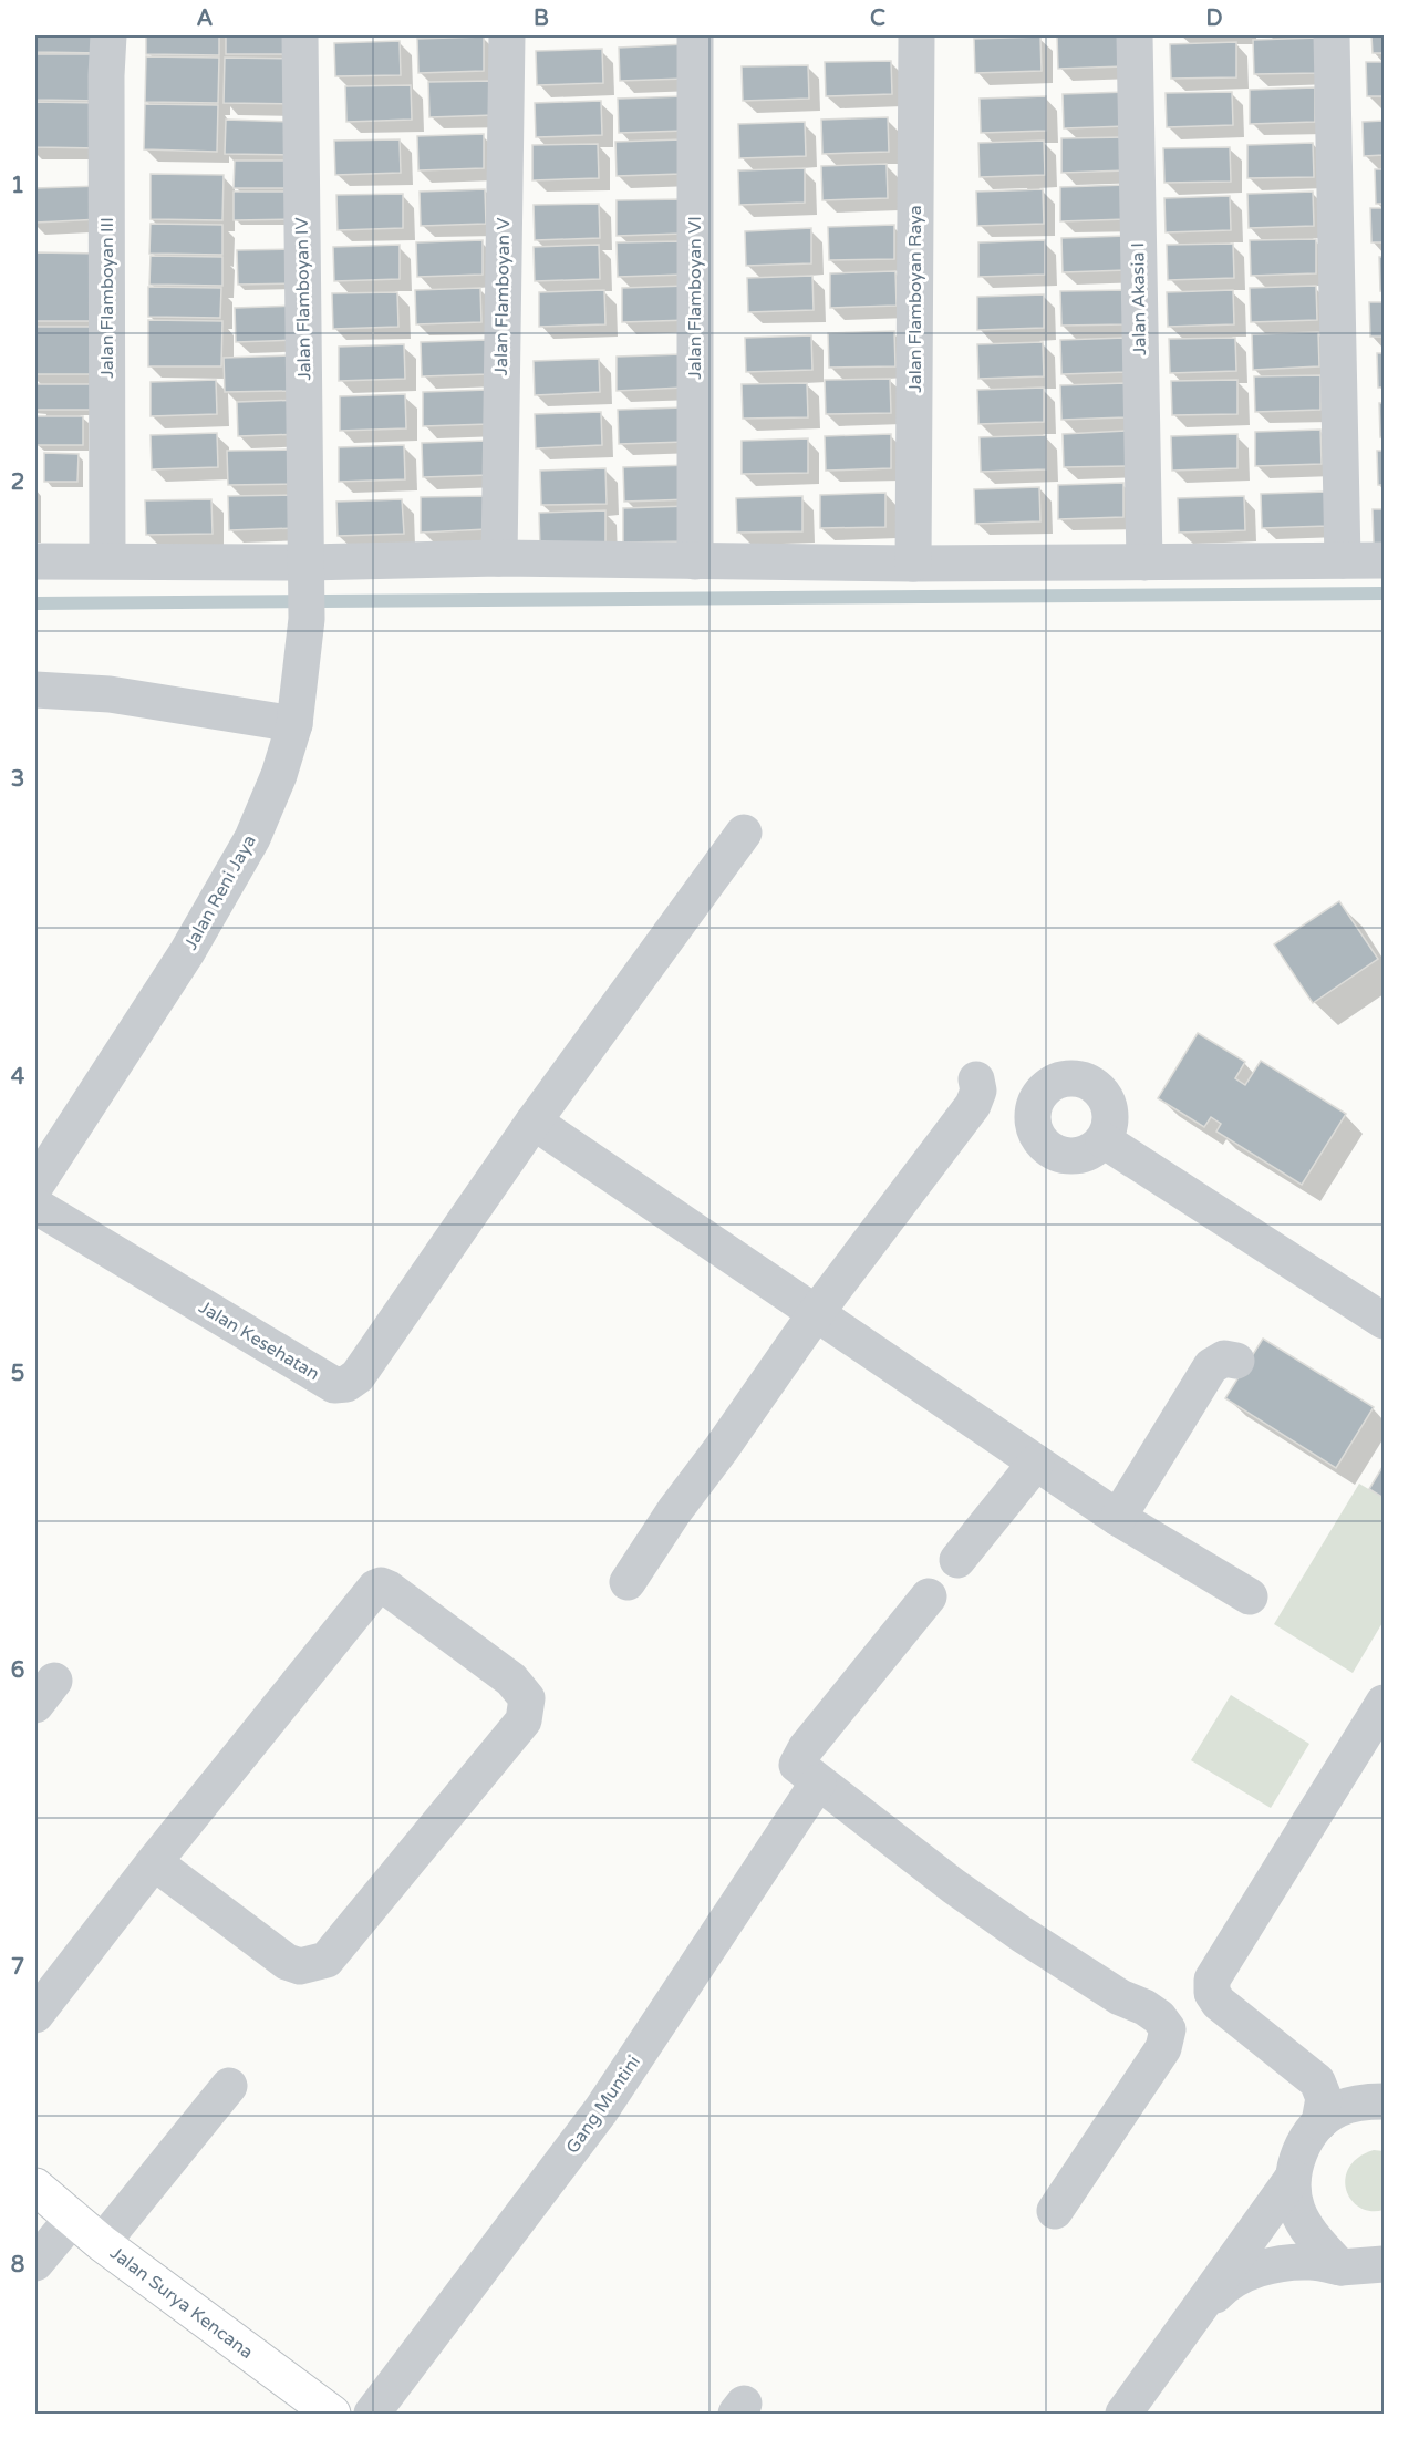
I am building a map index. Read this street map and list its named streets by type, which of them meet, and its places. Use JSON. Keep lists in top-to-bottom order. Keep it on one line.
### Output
{"streets":{"main road":["Jalan Surya Kencana"],"street":["Jalan Flamboyan V","Jalan Flamboyan III","Jalan Flamboyan VI","Jalan Flamboyan IV","Jalan Flamboyan Raya","Jalan Akasia I","Jalan Reni Jaya","Jalan Kesehatan","Gang Muntini"]},"crossings":[["Jalan Flamboyan IV","Jalan Reni Jaya"]],"grid":{"columns":["A","B","C","D"],"rows":["1","2","3","4","5","6","7","8"]}}
